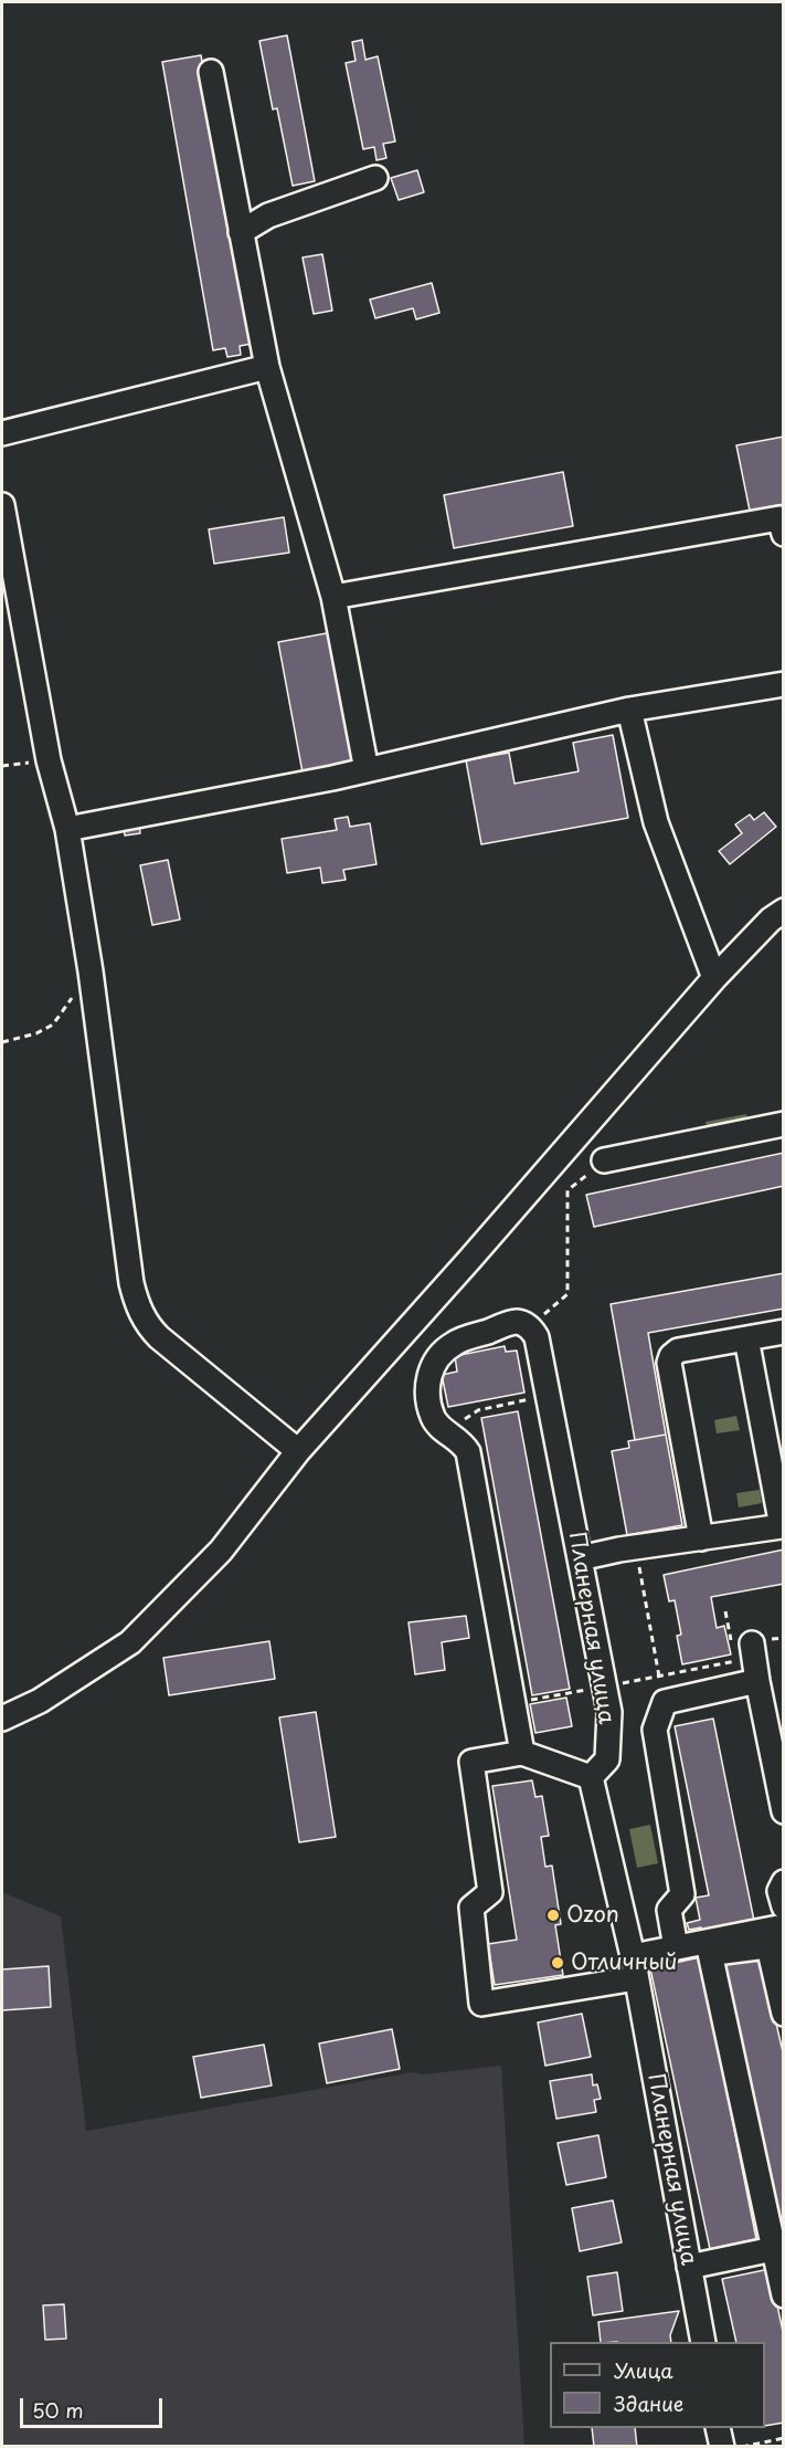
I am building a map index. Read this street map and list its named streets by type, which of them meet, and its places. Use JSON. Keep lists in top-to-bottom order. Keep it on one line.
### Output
{"streets":{"street":["Планерная улица"]},"places":["Ozon","Отличный"],"legend":["Улица","Здание"],"scale_bar":"50 m"}
